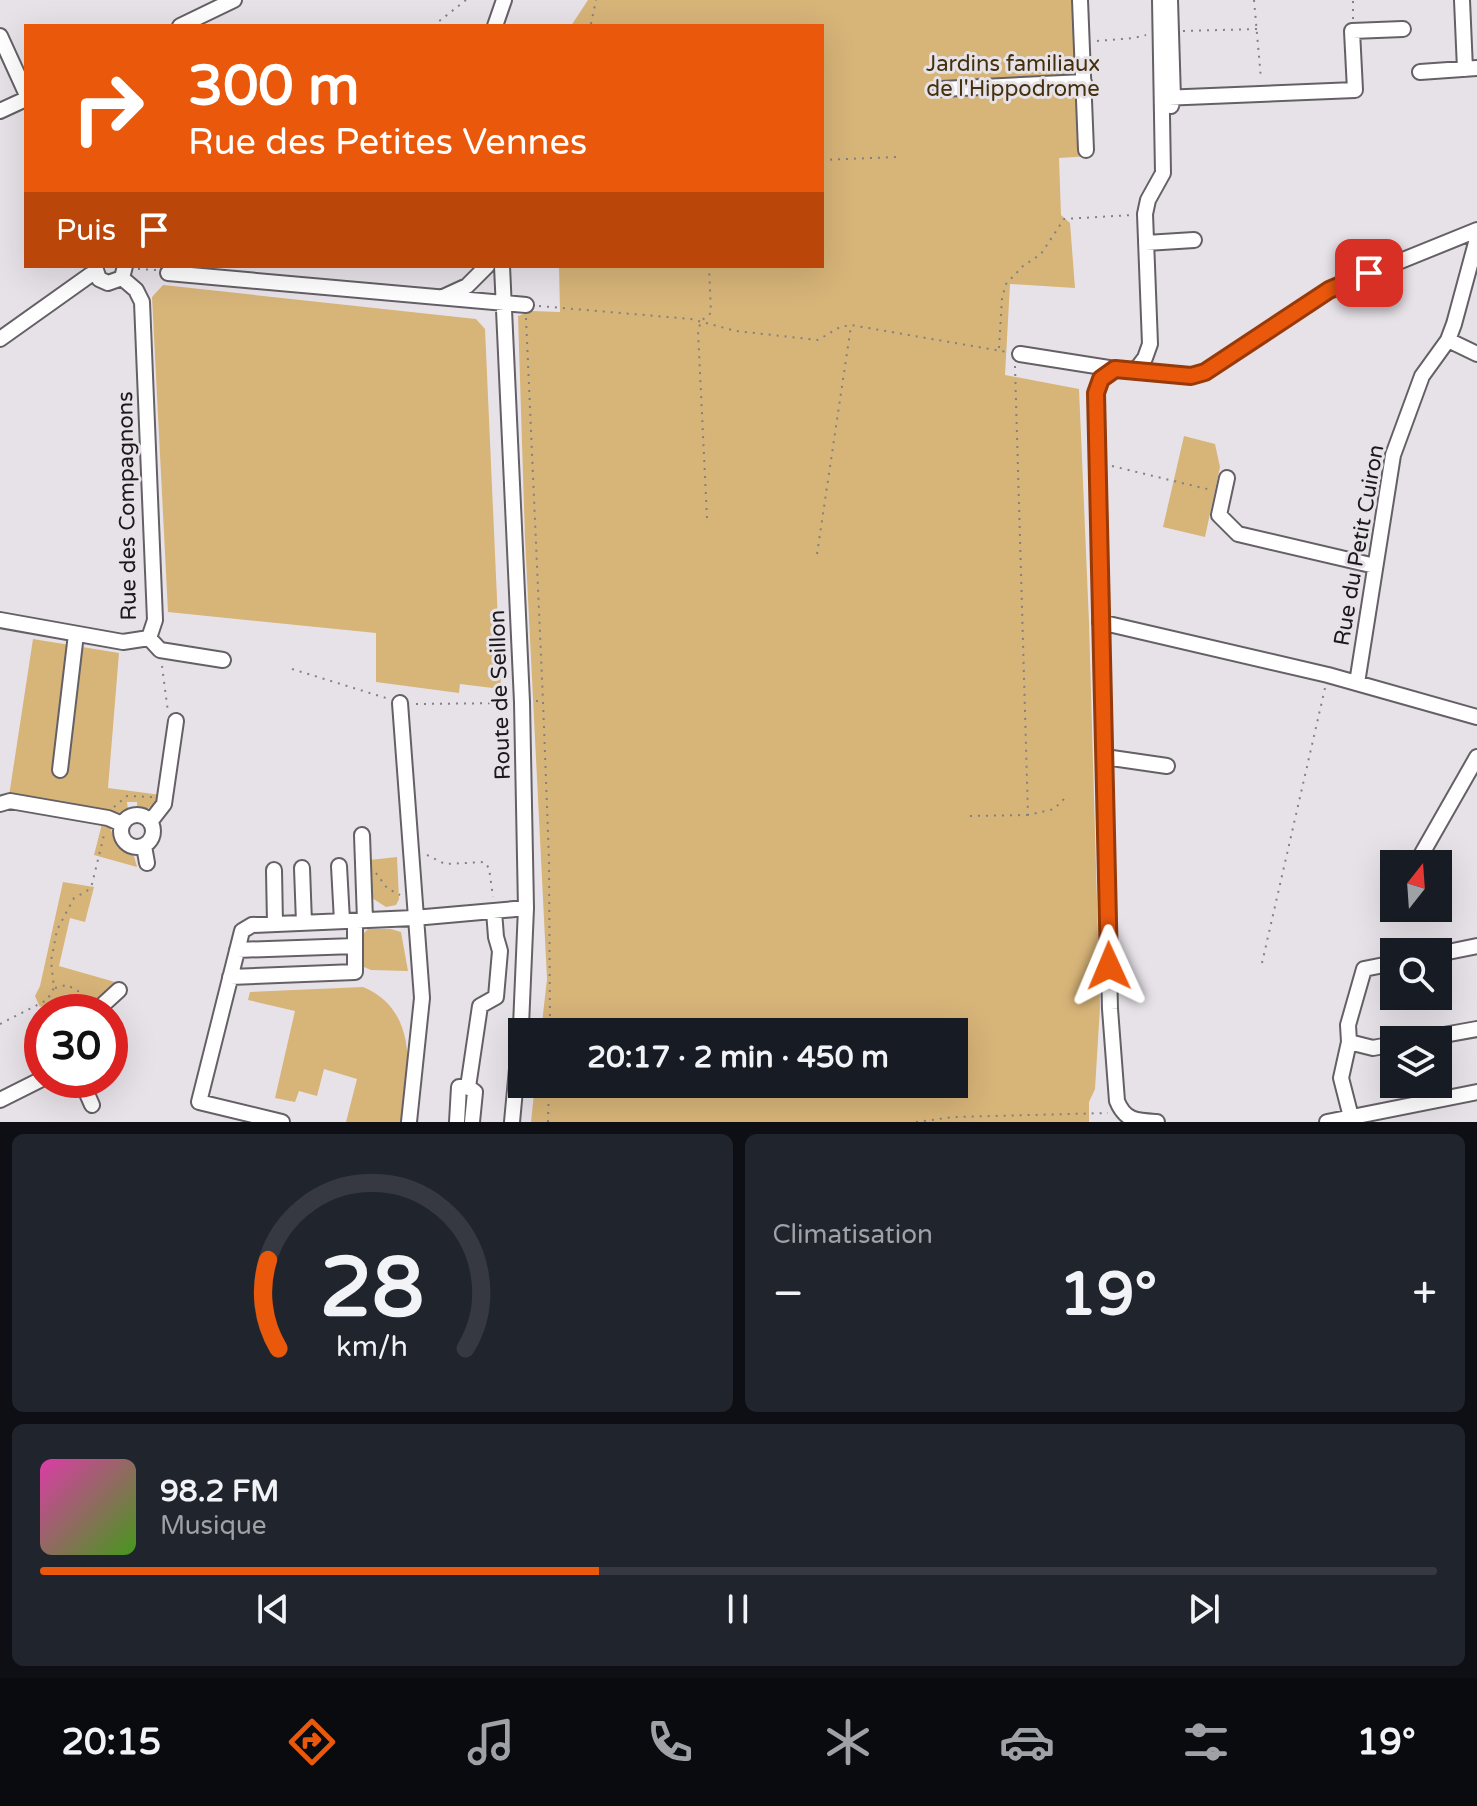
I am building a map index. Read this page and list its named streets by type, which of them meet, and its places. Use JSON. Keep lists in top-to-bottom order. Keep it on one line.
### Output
{"streets":{"street":["Rue des Compagnons","Rue du Petit Cuiron","Route de Seillon"]},"parks":["Jardins familiaux de l'Hippodrome"],"north":"top","page":{"turn":["300 m","Rue des Petites Vennes"],"then":"Puis","limit":"30","trip":"20:17 · 2 min · 450 m","tile":"Climatisation","heat":["−","19°","+"],"song":["98.2 FM","Musique"],"tabs":["20:15","19°"],"gauge":["28","km/h"]}}
